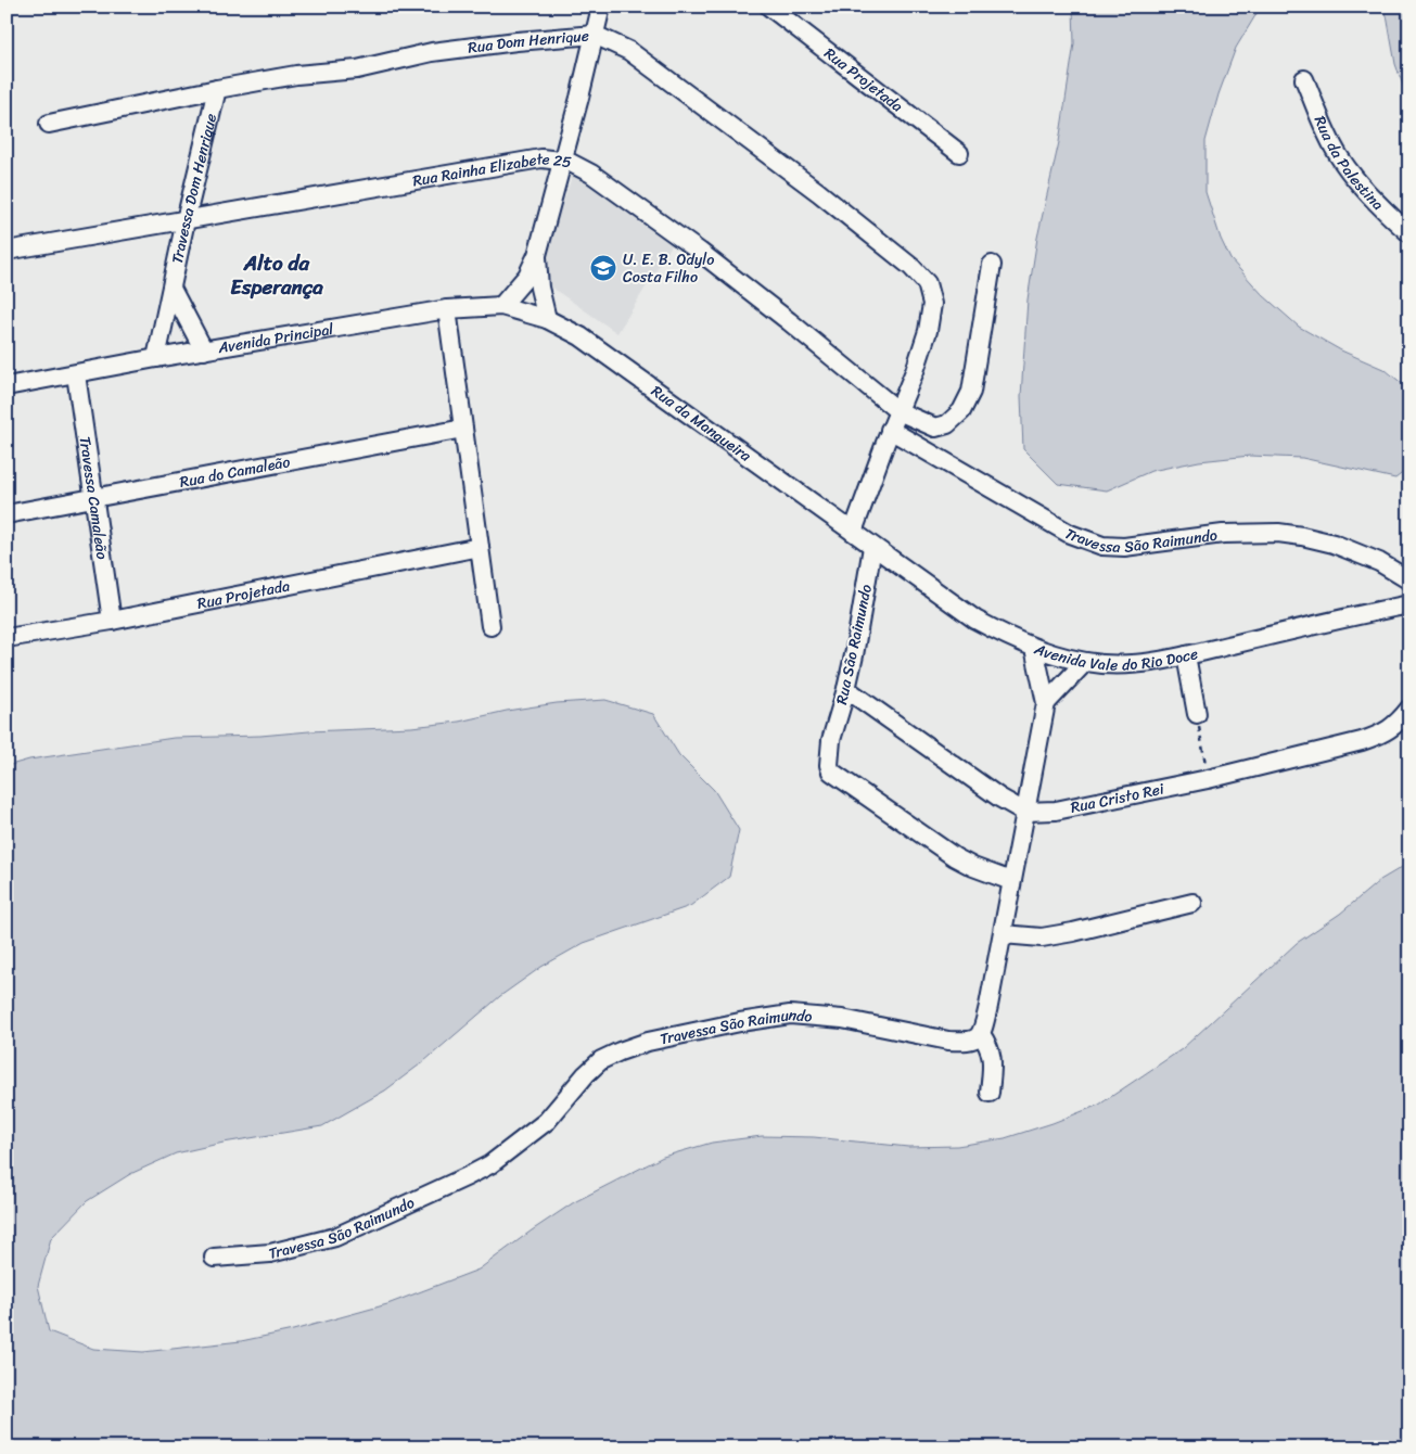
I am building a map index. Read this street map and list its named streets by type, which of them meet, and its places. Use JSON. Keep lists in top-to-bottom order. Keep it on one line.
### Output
{"streets":{"street":["Rua Dom Henrique","Rua Projetada","Rua da Palestina","Rua Rainha Elizabete 25","Travessa Dom Henrique","Avenida Principal","Rua da Mangueira","Rua do Camaleão","Travessa Camaleão","Travessa São Raimundo","Rua São Raimundo","Avenida Vale do Rio Doce","Rua Cristo Rei"]},"crossings":[["Rua Dom Henrique","Rua Rainha Elizabete 25"],["Rua Dom Henrique","Travessa Dom Henrique"],["Rua Projetada","Travessa Camaleão"],["Rua Rainha Elizabete 25","Travessa Dom Henrique"],["Travessa Dom Henrique","Avenida Principal"],["Avenida Principal","Rua da Mangueira"],["Avenida Principal","Travessa Camaleão"],["Rua da Mangueira","Avenida Vale do Rio Doce"],["Rua do Camaleão","Travessa Camaleão"],["Rua São Raimundo","Avenida Vale do Rio Doce"]],"districts":["Alto da Esperança"],"places":{"school or university":["U. E. B. Odylo Costa Filho"]}}
